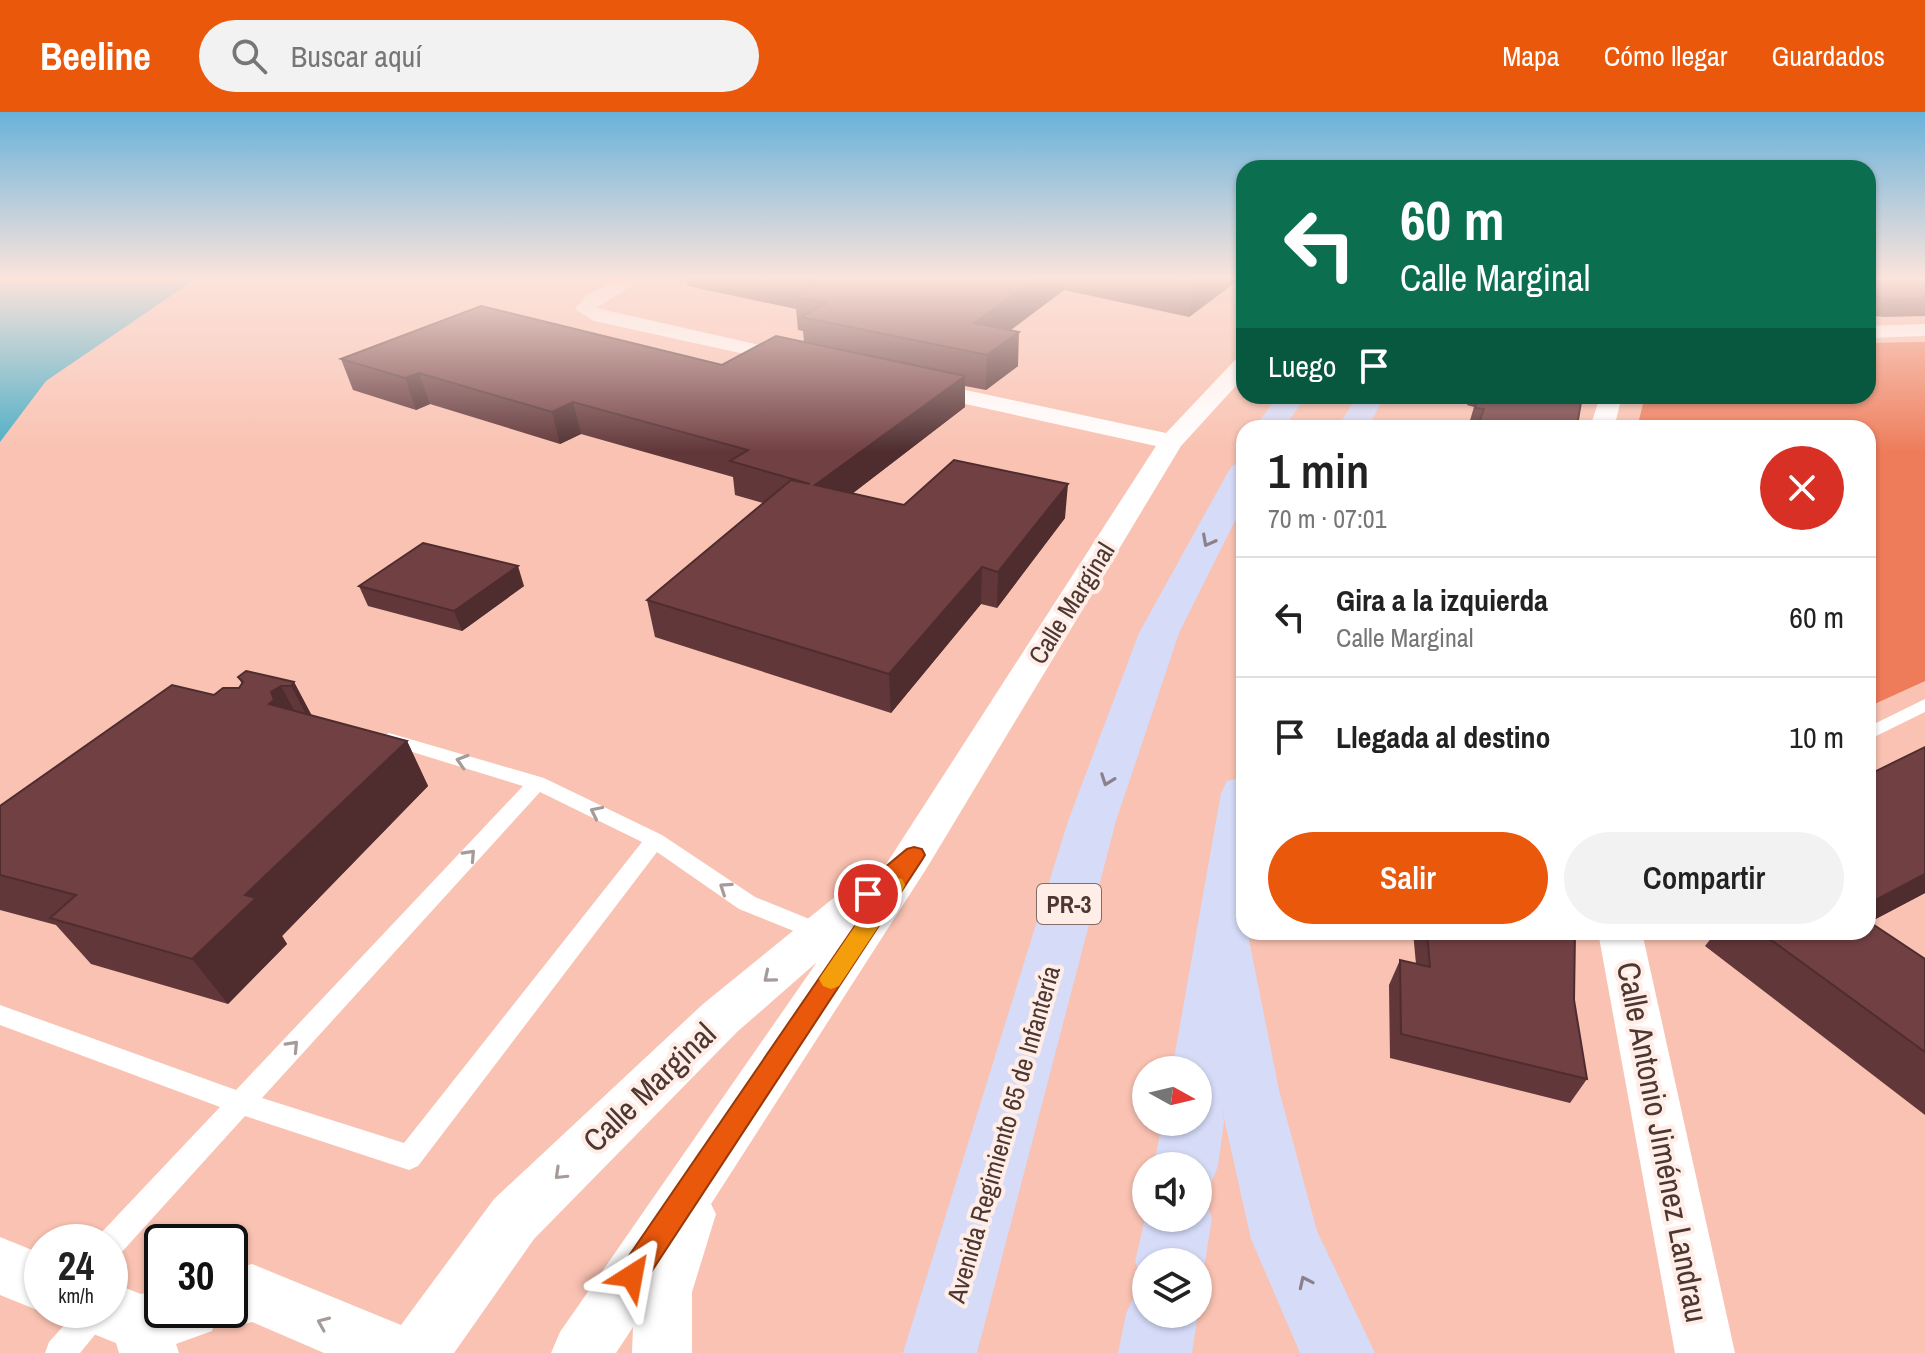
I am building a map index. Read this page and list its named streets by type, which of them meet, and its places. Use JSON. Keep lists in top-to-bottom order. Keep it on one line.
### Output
{"streets":{"main road":["PR-3","Avenida Regimiento 65 de Infantería"],"street":["Calle Marginal","Calle Antonio Jiménez Landrau"]},"one_way":["Avenida Regimiento 65 de Infantería"],"north":"right","page":{"header":"Beeline","search":"Buscar aquí","nav":["Mapa","Cómo llegar","Guardados"],"turn":["60 m","Calle Marginal"],"then":"Luego","heading":["1 min","70 m · 07:01"],"list":[{"name":"Gira a la izquierda","note":"Calle Marginal","value":"60 m"},{"name":"Llegada al destino","value":"10 m"}],"buttons":["Salir","Compartir"],"speed":"24 km/h","limit":"30"}}
